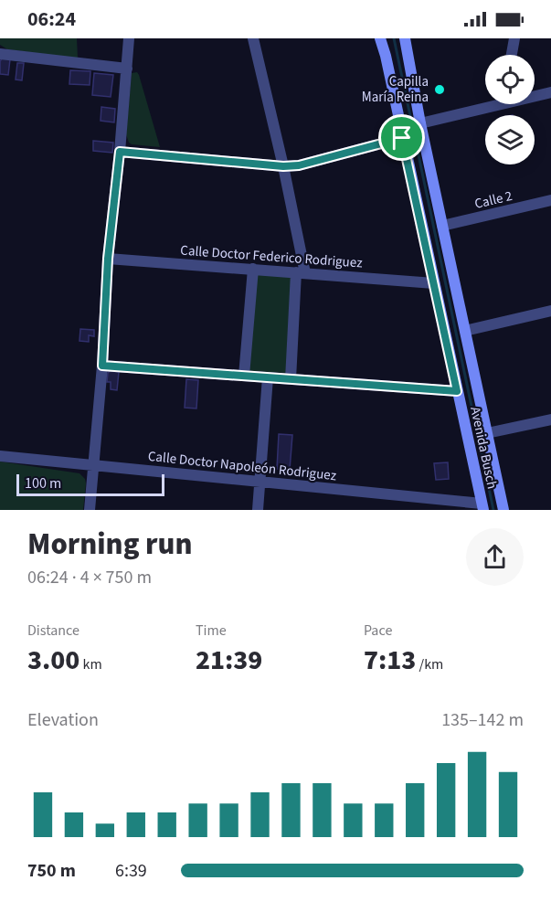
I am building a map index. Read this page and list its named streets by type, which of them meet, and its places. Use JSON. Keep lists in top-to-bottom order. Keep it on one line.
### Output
{"streets":{"main road":["Avenida Busch"],"street":["Calle 2","Calle Doctor Federico Rodriguez","Calle Doctor Napoleón Rodriguez"]},"crossings":[["Calle 2","Avenida Busch"],["Calle Doctor Federico Rodriguez","Avenida Busch"],["Avenida Busch","Calle Doctor Napoleón Rodriguez"]],"places":["Capilla María Reina"],"scale_bar":"100 m","page":{"status":"06:24","scale":"100 m","heading":["Morning run","06:24 · 4 × 750 m"],"stats":[["Distance","3.00 km"],["Time","21:39"],["Pace","7:13 /km"]],"chart":["Elevation","135–142 m"],"list":[{"name":"750 m","note":"6:39"}]}}
